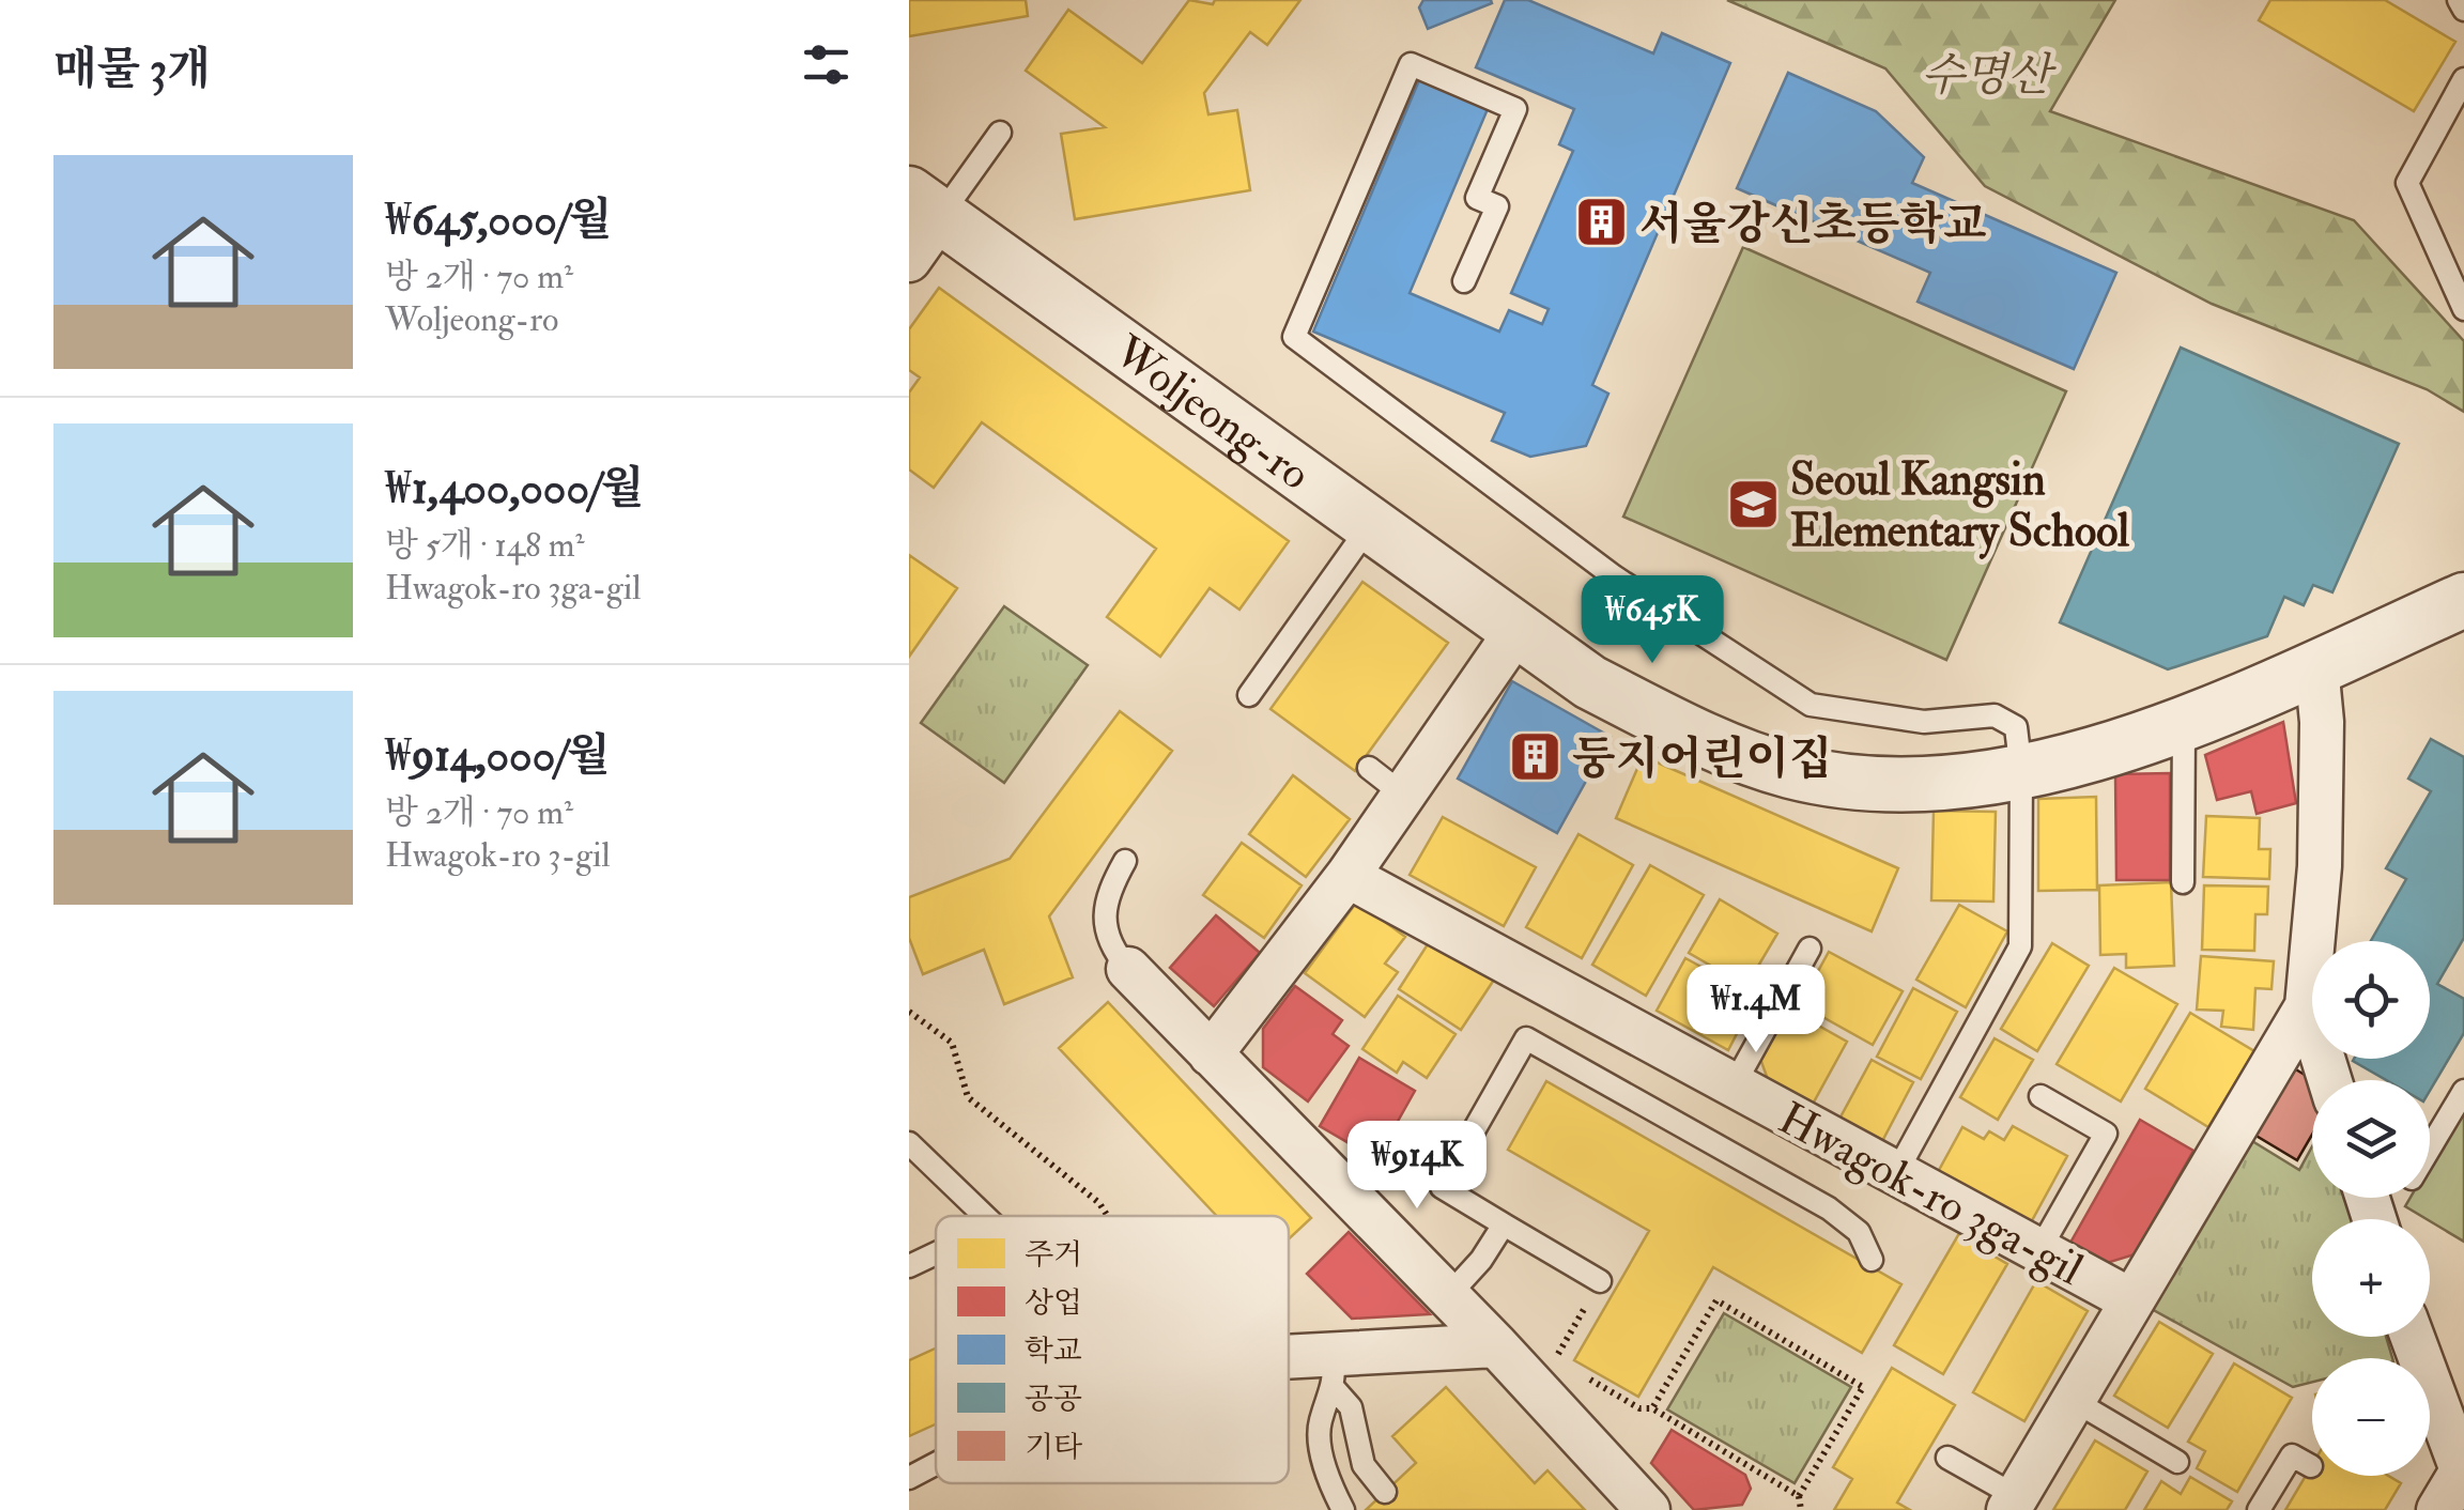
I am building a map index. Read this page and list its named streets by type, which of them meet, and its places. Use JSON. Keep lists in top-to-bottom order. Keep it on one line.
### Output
{"streets":{"street":["Woljeong-ro","Hwagok-ro 3ga-gil"]},"parks":["수명산"],"places":{"building":["서울강신초등학교","둥지어린이집"],"school or university":["Seoul Kangsin Elementary School"]},"legend":["주거","상업","학교","공공","기타"],"page":{"heading":"매물 3개","list":[{"name":"₩645,000/월","note":"방 2개 · 70 m² · Woljeong-ro"},{"name":"₩1,400,000/월","note":"방 5개 · 148 m² · Hwagok-ro 3ga-gil"},{"name":"₩914,000/월","note":"방 2개 · 70 m² · Hwagok-ro 3-gil"}],"price":["₩645K","₩1.4M","₩914K"],"map_buttons":["+","−"]}}
